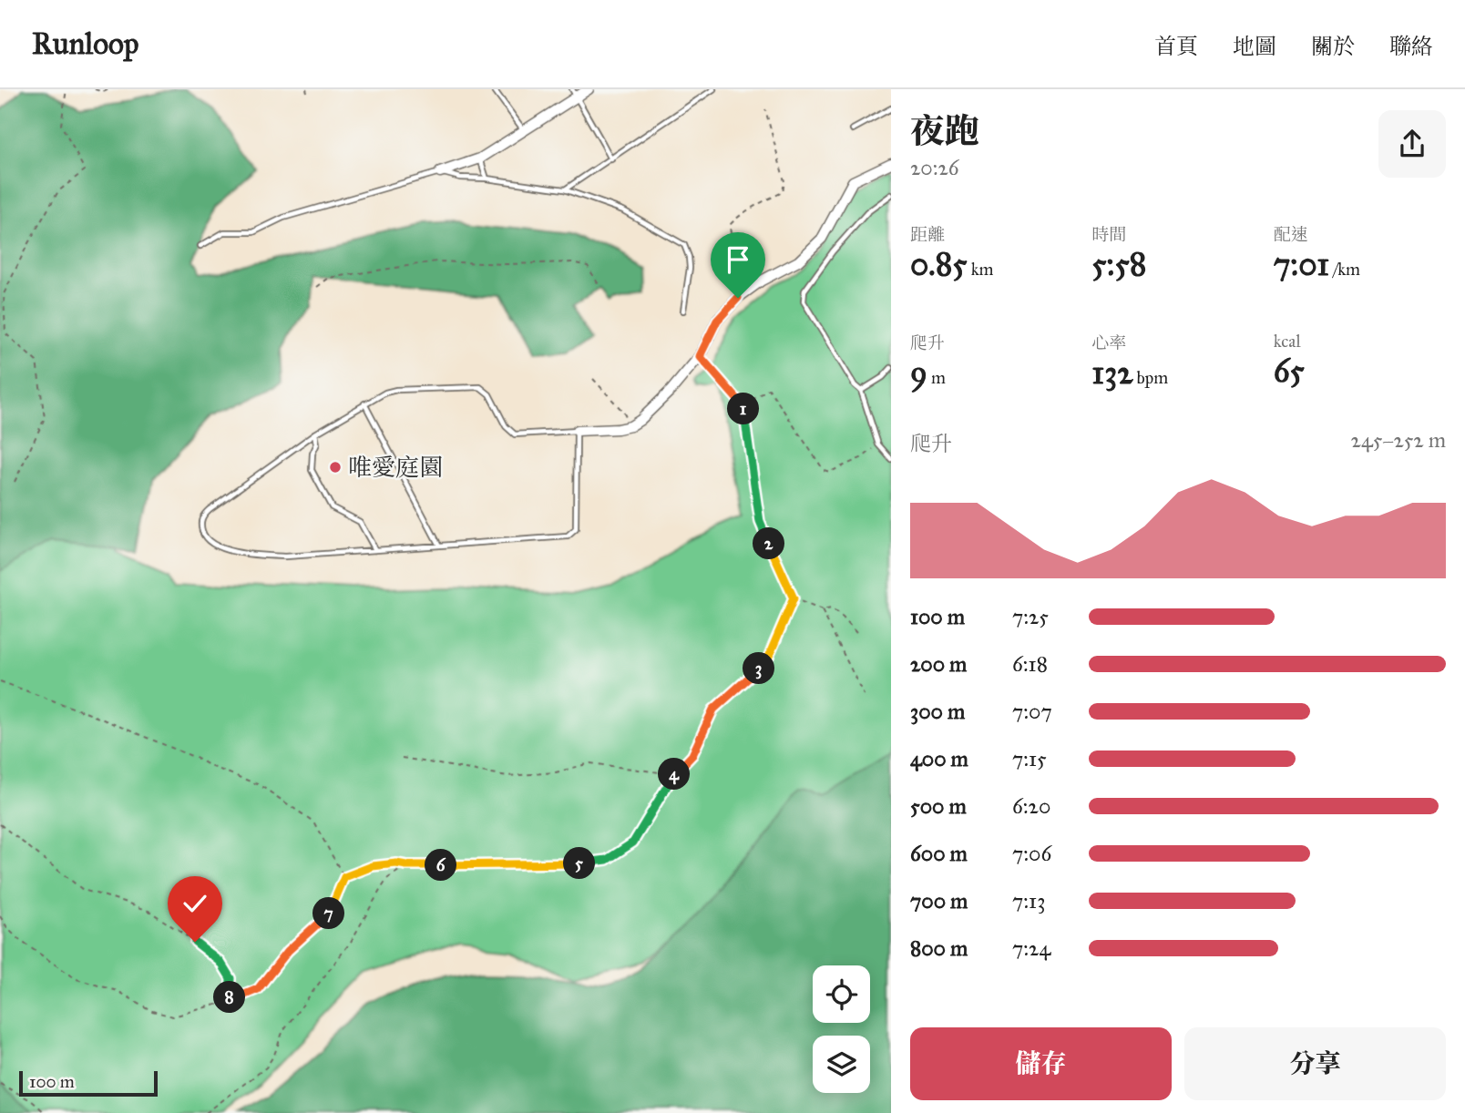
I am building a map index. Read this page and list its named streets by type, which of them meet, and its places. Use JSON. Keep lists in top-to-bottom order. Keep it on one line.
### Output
{"places":["唯愛庭園"],"scale_bar":"100 m","page":{"header":"Runloop","nav":["首頁","地圖","關於","聯絡"],"heading":["夜跑","20:26"],"stats":[["距離","0.85 km"],["時間","5:58"],["配速","7:01 /km"],["爬升","9 m"],["心率","132 bpm"],["kcal","65"]],"pins":["1","2","3","4","5","6","7","8"],"chart":["爬升","245–252 m"],"list":[{"name":"100 m","note":"7:25"},{"name":"200 m","note":"6:18"},{"name":"300 m","note":"7:07"},{"name":"400 m","note":"7:15"},{"name":"500 m","note":"6:20"},{"name":"600 m","note":"7:06"},{"name":"700 m","note":"7:13"},{"name":"800 m","note":"7:24"}],"buttons":["儲存","分享"],"scale":"100 m"}}
